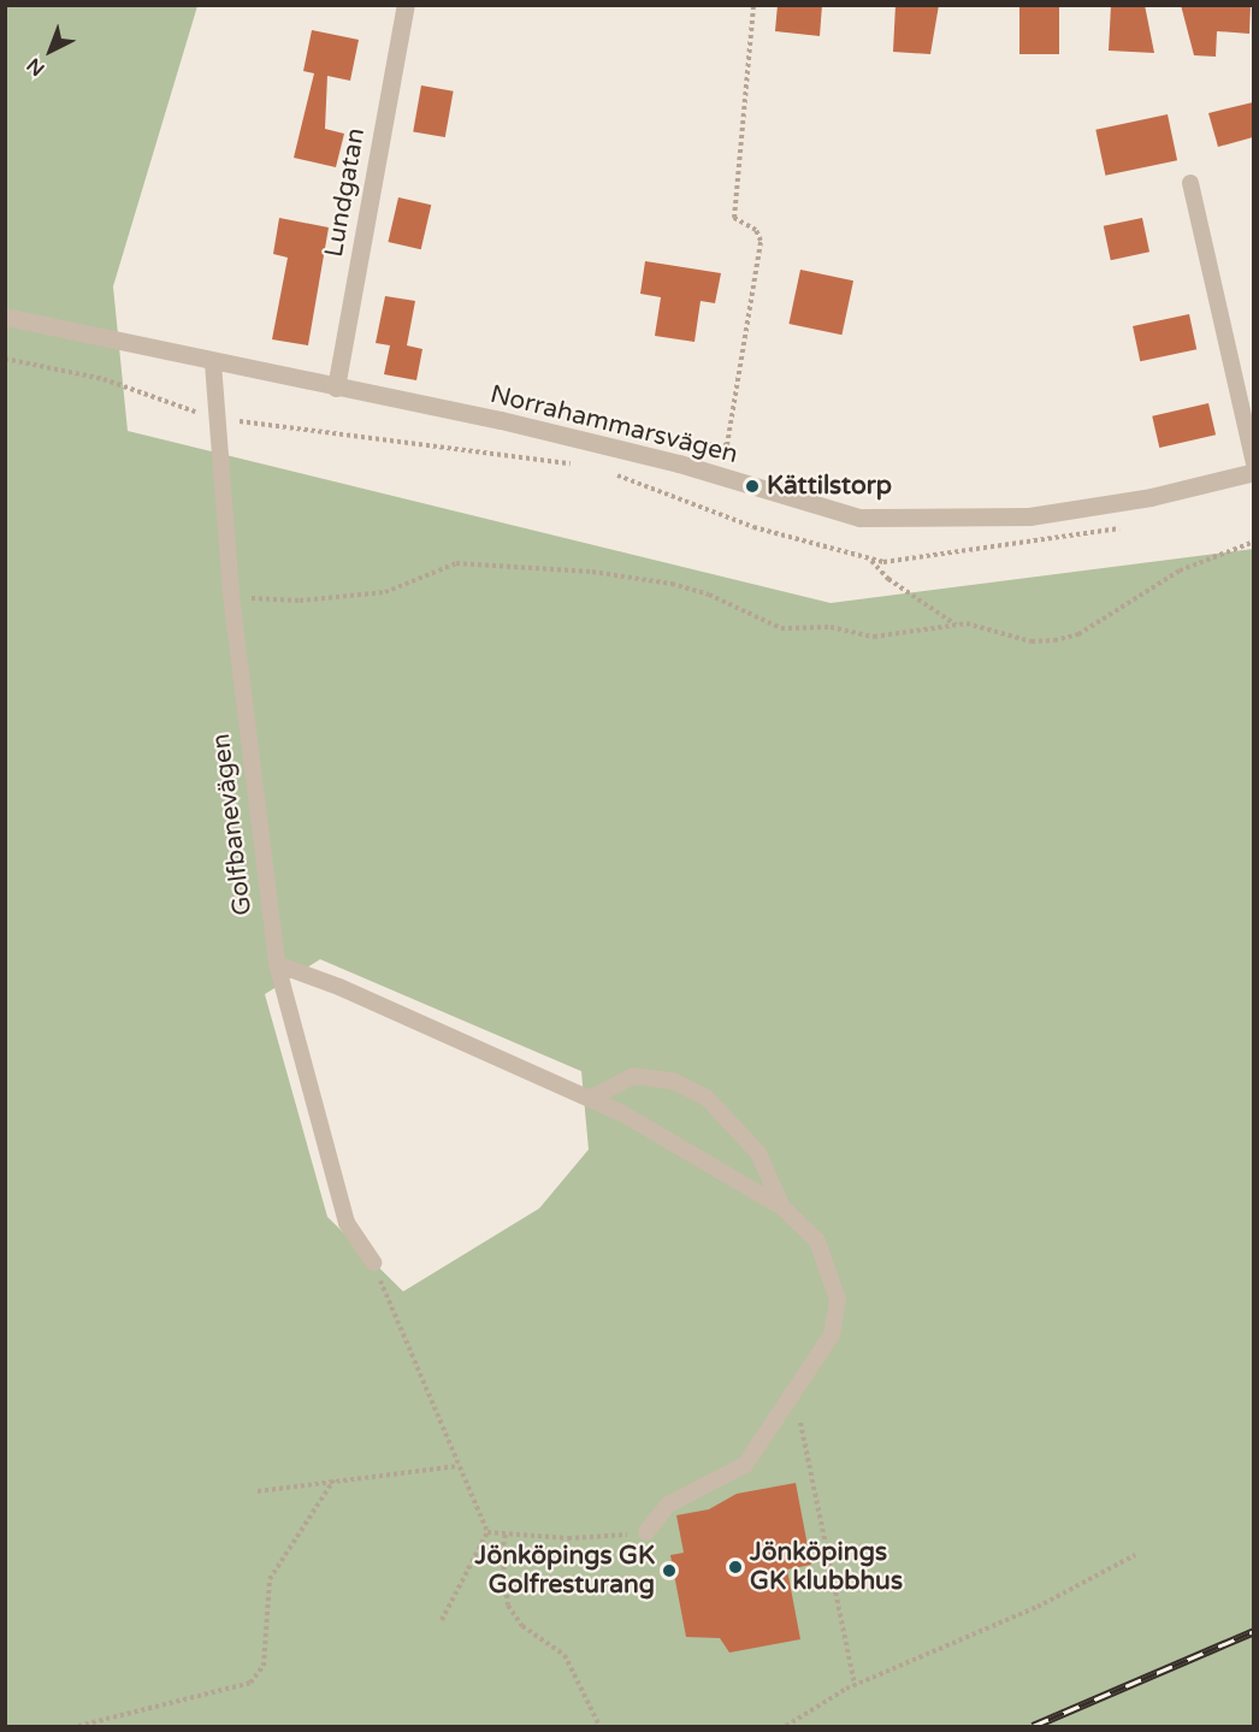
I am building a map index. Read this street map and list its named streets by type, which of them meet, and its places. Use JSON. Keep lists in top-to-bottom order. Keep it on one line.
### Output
{"streets":{"street":["Lundgatan","Norrahammarsvägen"],"lane":["Golfbanevägen"]},"crossings":[["Lundgatan","Norrahammarsvägen"],["Norrahammarsvägen","Golfbanevägen"]],"places":["Kättilstorp","Jönköpings GK klubbhus","Jönköpings GK Golfresturang"],"north":"bottom left"}
